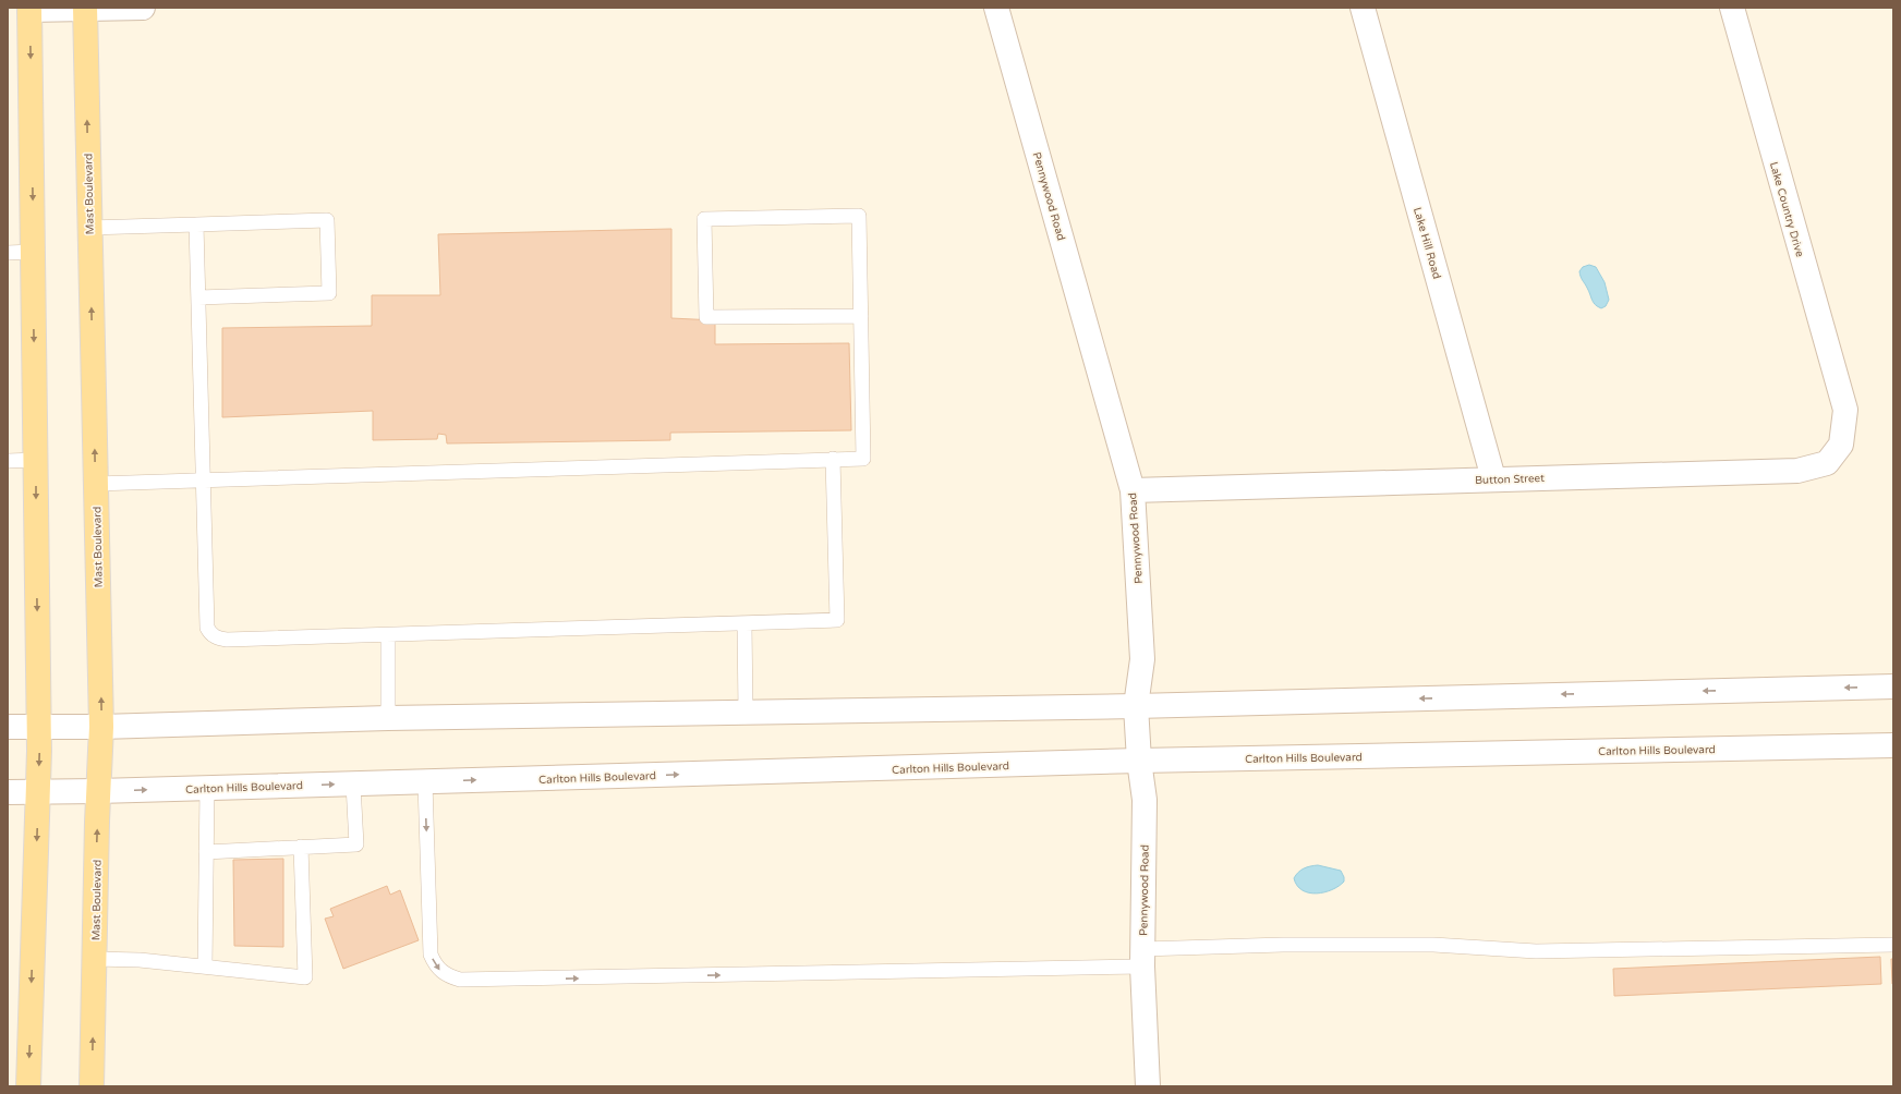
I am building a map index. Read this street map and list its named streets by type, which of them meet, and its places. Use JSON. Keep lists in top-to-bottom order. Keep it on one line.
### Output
{"streets":{"main road":["Mast Boulevard"],"street":["Pennywood Road","Lake Country Drive","Lake Hill Road","Button Street","Carlton Hills Boulevard"]},"crossings":[["Mast Boulevard","Carlton Hills Boulevard"],["Pennywood Road","Button Street"],["Pennywood Road","Carlton Hills Boulevard"],["Lake Country Drive","Button Street"],["Lake Hill Road","Button Street"]]}
